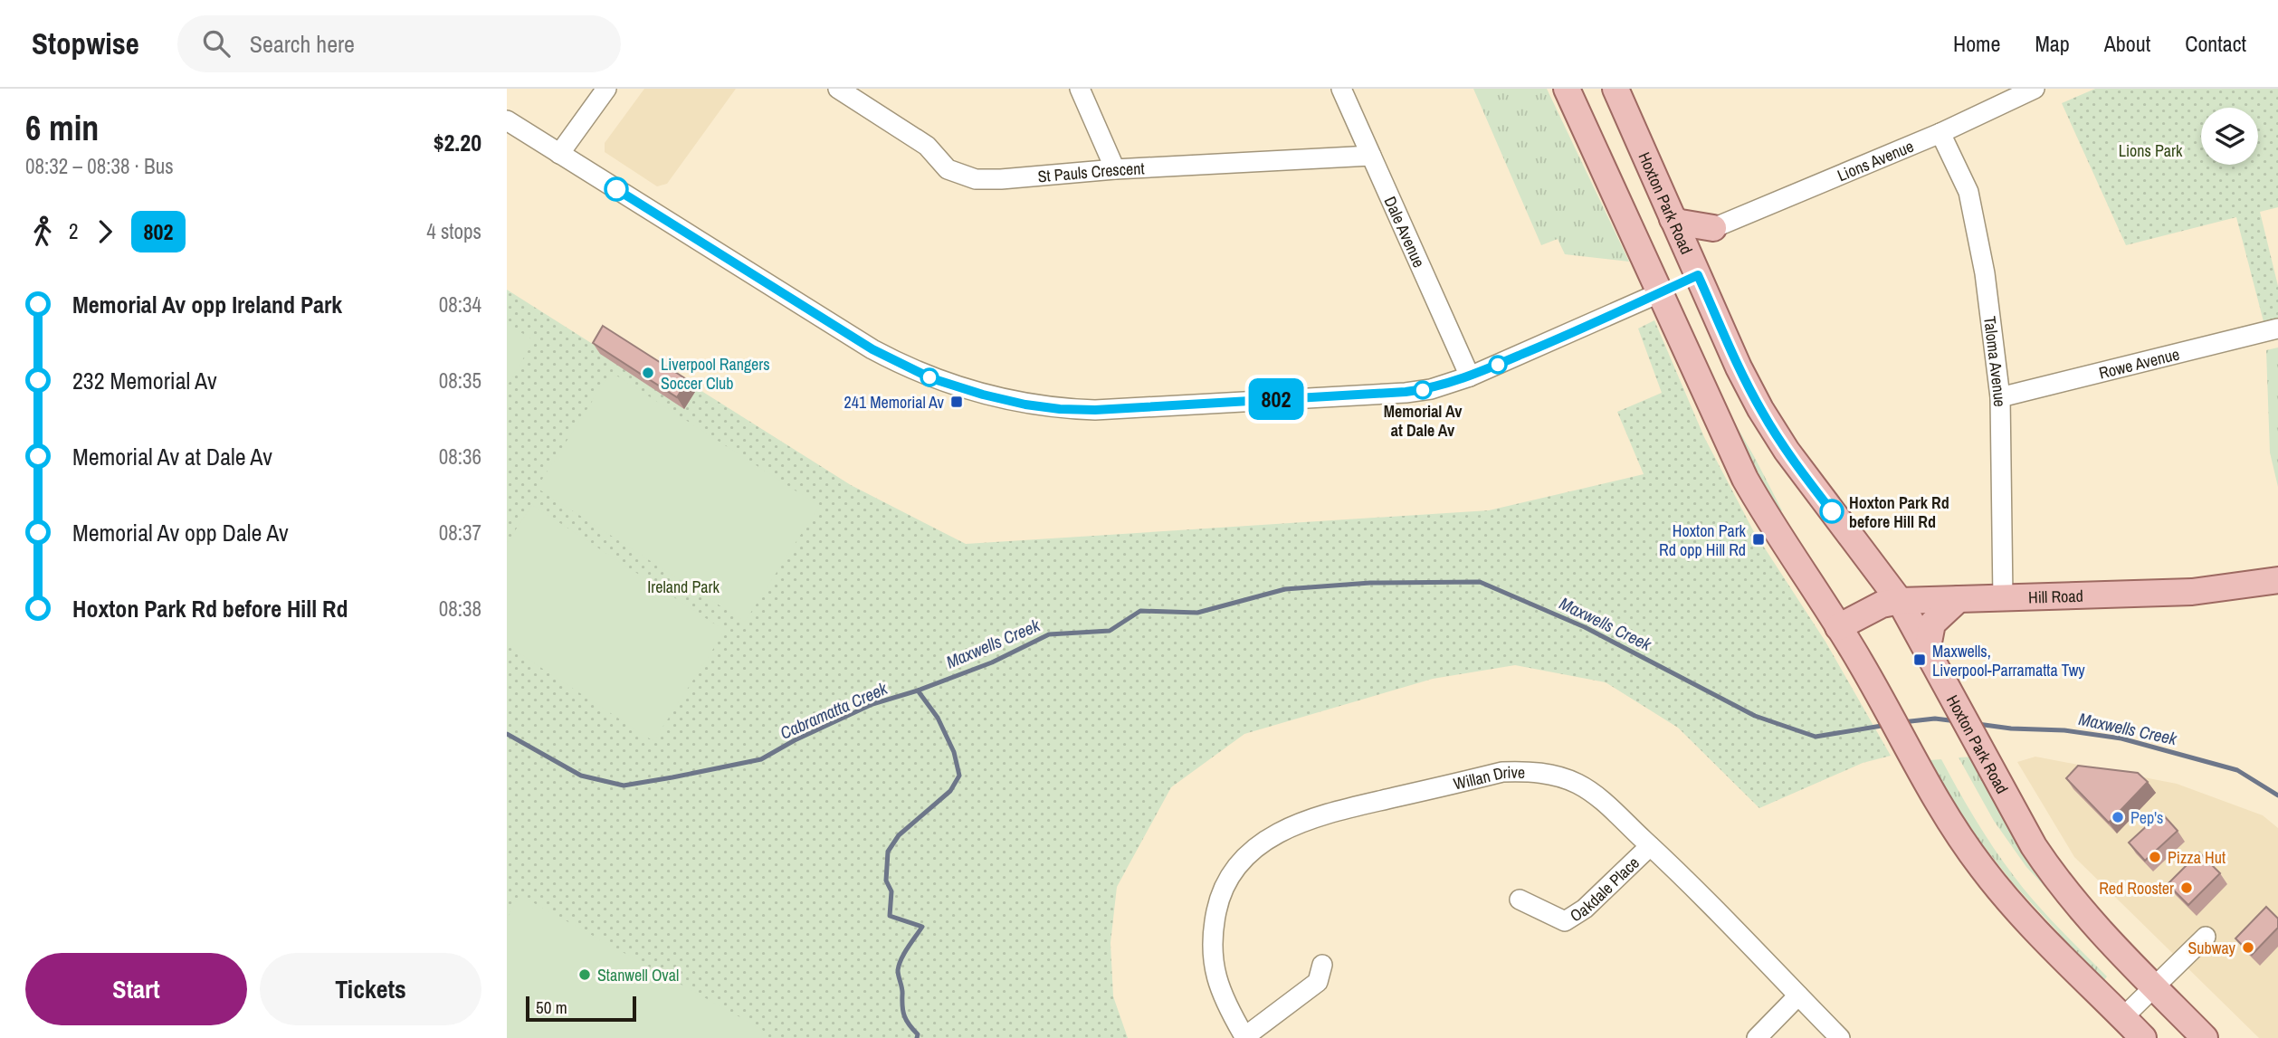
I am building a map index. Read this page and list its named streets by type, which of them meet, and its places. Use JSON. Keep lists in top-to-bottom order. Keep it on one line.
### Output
{"streets":{"main road":["Hoxton Park Road","Hill Road"],"street":["Lions Avenue","St Pauls Crescent","Dale Avenue","Taloma Avenue","Rowe Avenue","Willan Drive","Oakdale Place"]},"crossings":[["Lions Avenue","Taloma Avenue"],["St Pauls Crescent","Dale Avenue"],["Hoxton Park Road","Hill Road"],["Taloma Avenue","Rowe Avenue"],["Taloma Avenue","Hill Road"],["Willan Drive","Oakdale Place"]],"water":["Maxwells Creek","Cabramatta Creek"],"parks":["Lions Park","Ireland Park"],"places":{"other":["Liverpool Rangers Soccer Club","Memorial Av at Dale Av","Hoxton Park Rd before Hill Rd","Pep's","Pizza Hut","Red Rooster","Subway","Stanwell Oval"],"transit":["241 Memorial Av","Hoxton Park Rd opp Hill Rd","Maxwells, Liverpool-Parramatta Twy"]},"lines":["bus line 802"],"scale_bar":"50 m","page":{"header":"Stopwise","search":"Search here","nav":["Home","Map","About","Contact"],"heading":["6 min","08:32 – 08:38 · Bus","$2.20"],"on_map":"802","legs":["2","802","4 stops"],"list":[{"name":"Memorial Av opp Ireland Park","value":"08:34"},{"name":"232 Memorial Av","value":"08:35"},{"name":"Memorial Av at Dale Av","value":"08:36"},{"name":"Memorial Av opp Dale Av","value":"08:37"},{"name":"Hoxton Park Rd before Hill Rd","value":"08:38"}],"buttons":["Start","Tickets"],"scale":"50 m"}}
